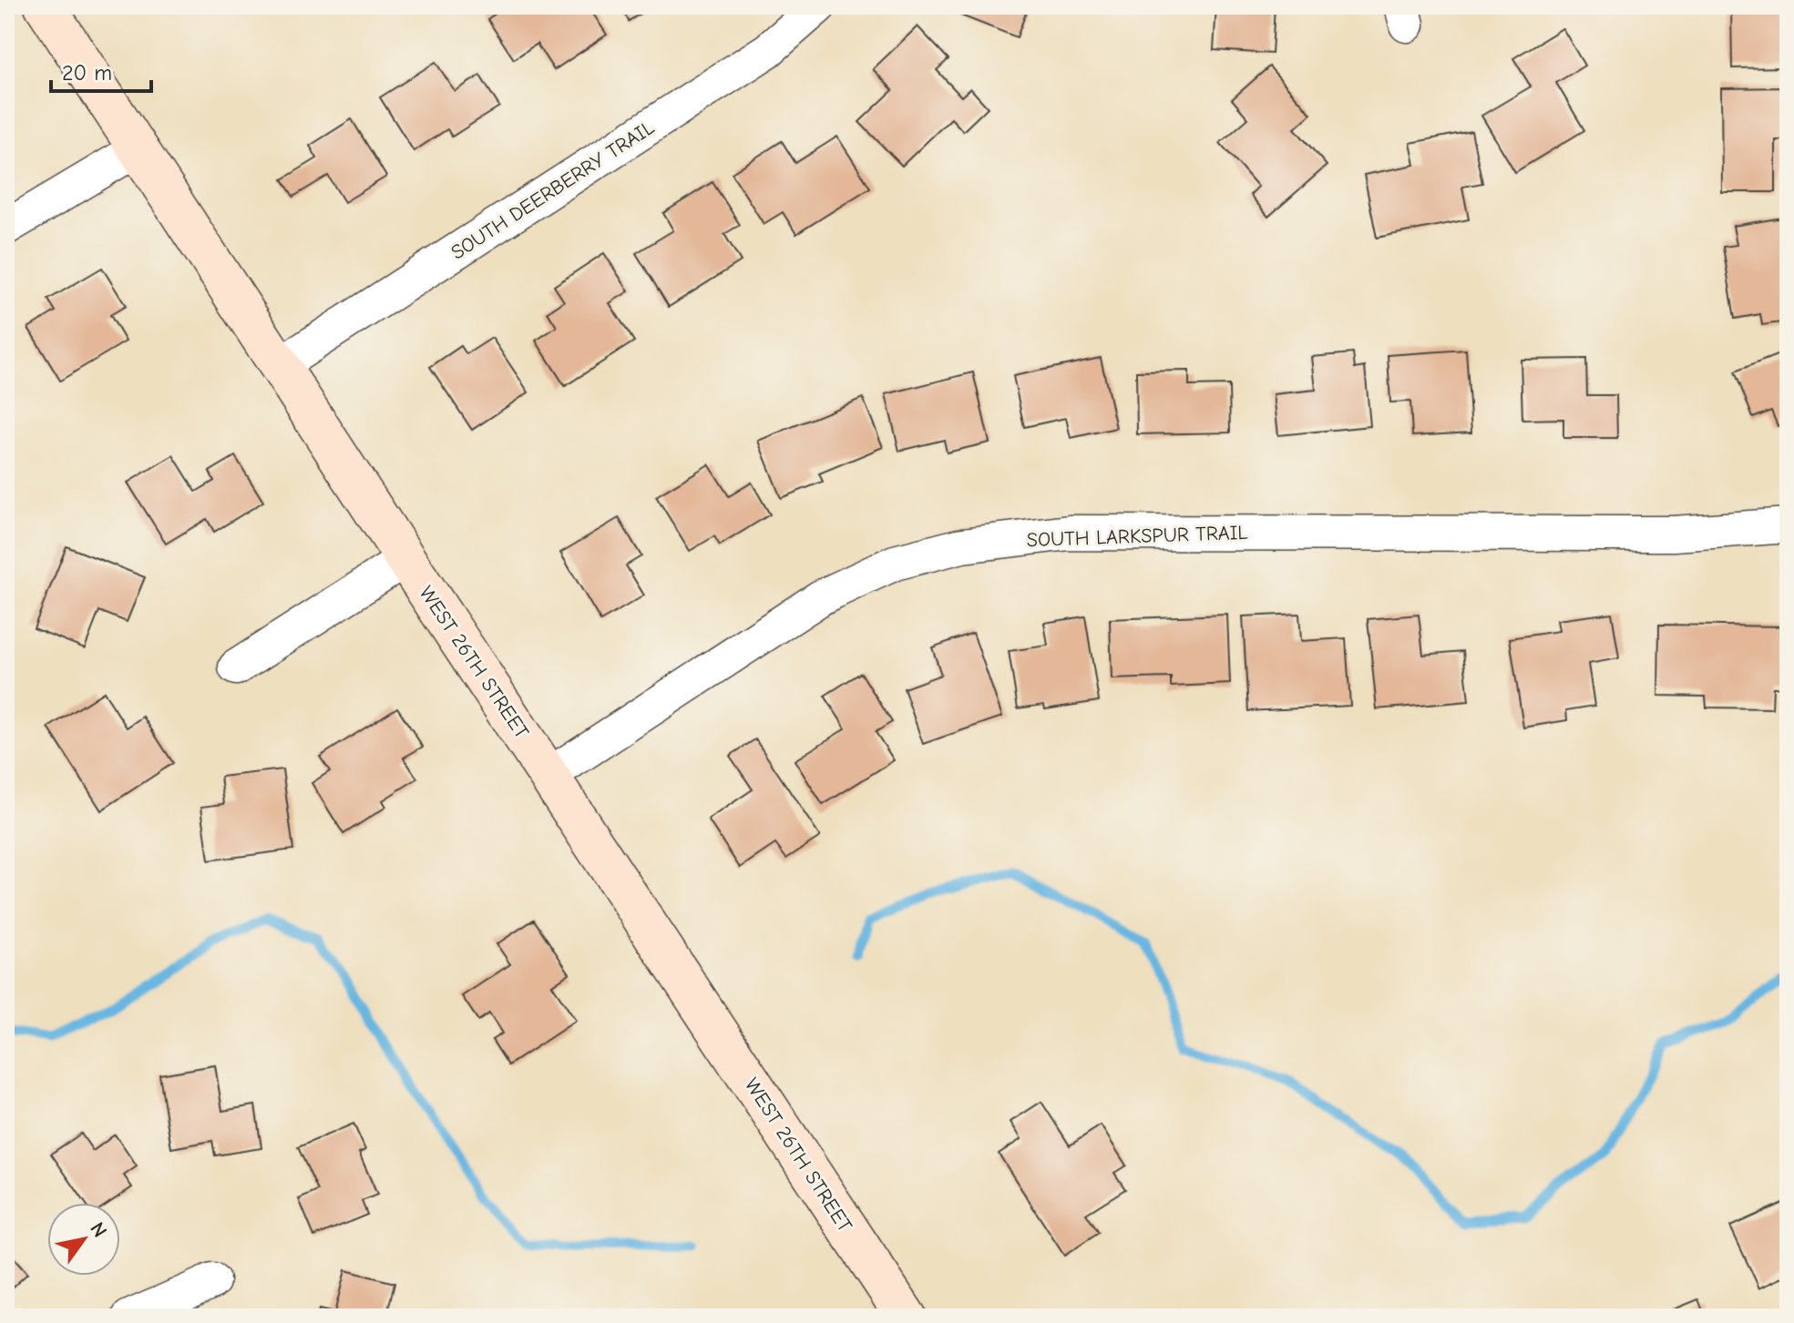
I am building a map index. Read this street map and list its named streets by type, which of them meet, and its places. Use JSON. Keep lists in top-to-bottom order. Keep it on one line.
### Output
{"streets":{"main road":["WEST 26TH STREET"],"street":["SOUTH DEERBERRY TRAIL","SOUTH LARKSPUR TRAIL"]},"crossings":[["SOUTH DEERBERRY TRAIL","WEST 26TH STREET"],["SOUTH LARKSPUR TRAIL","WEST 26TH STREET"]],"scale_bar":"20 m","north":"top right"}
